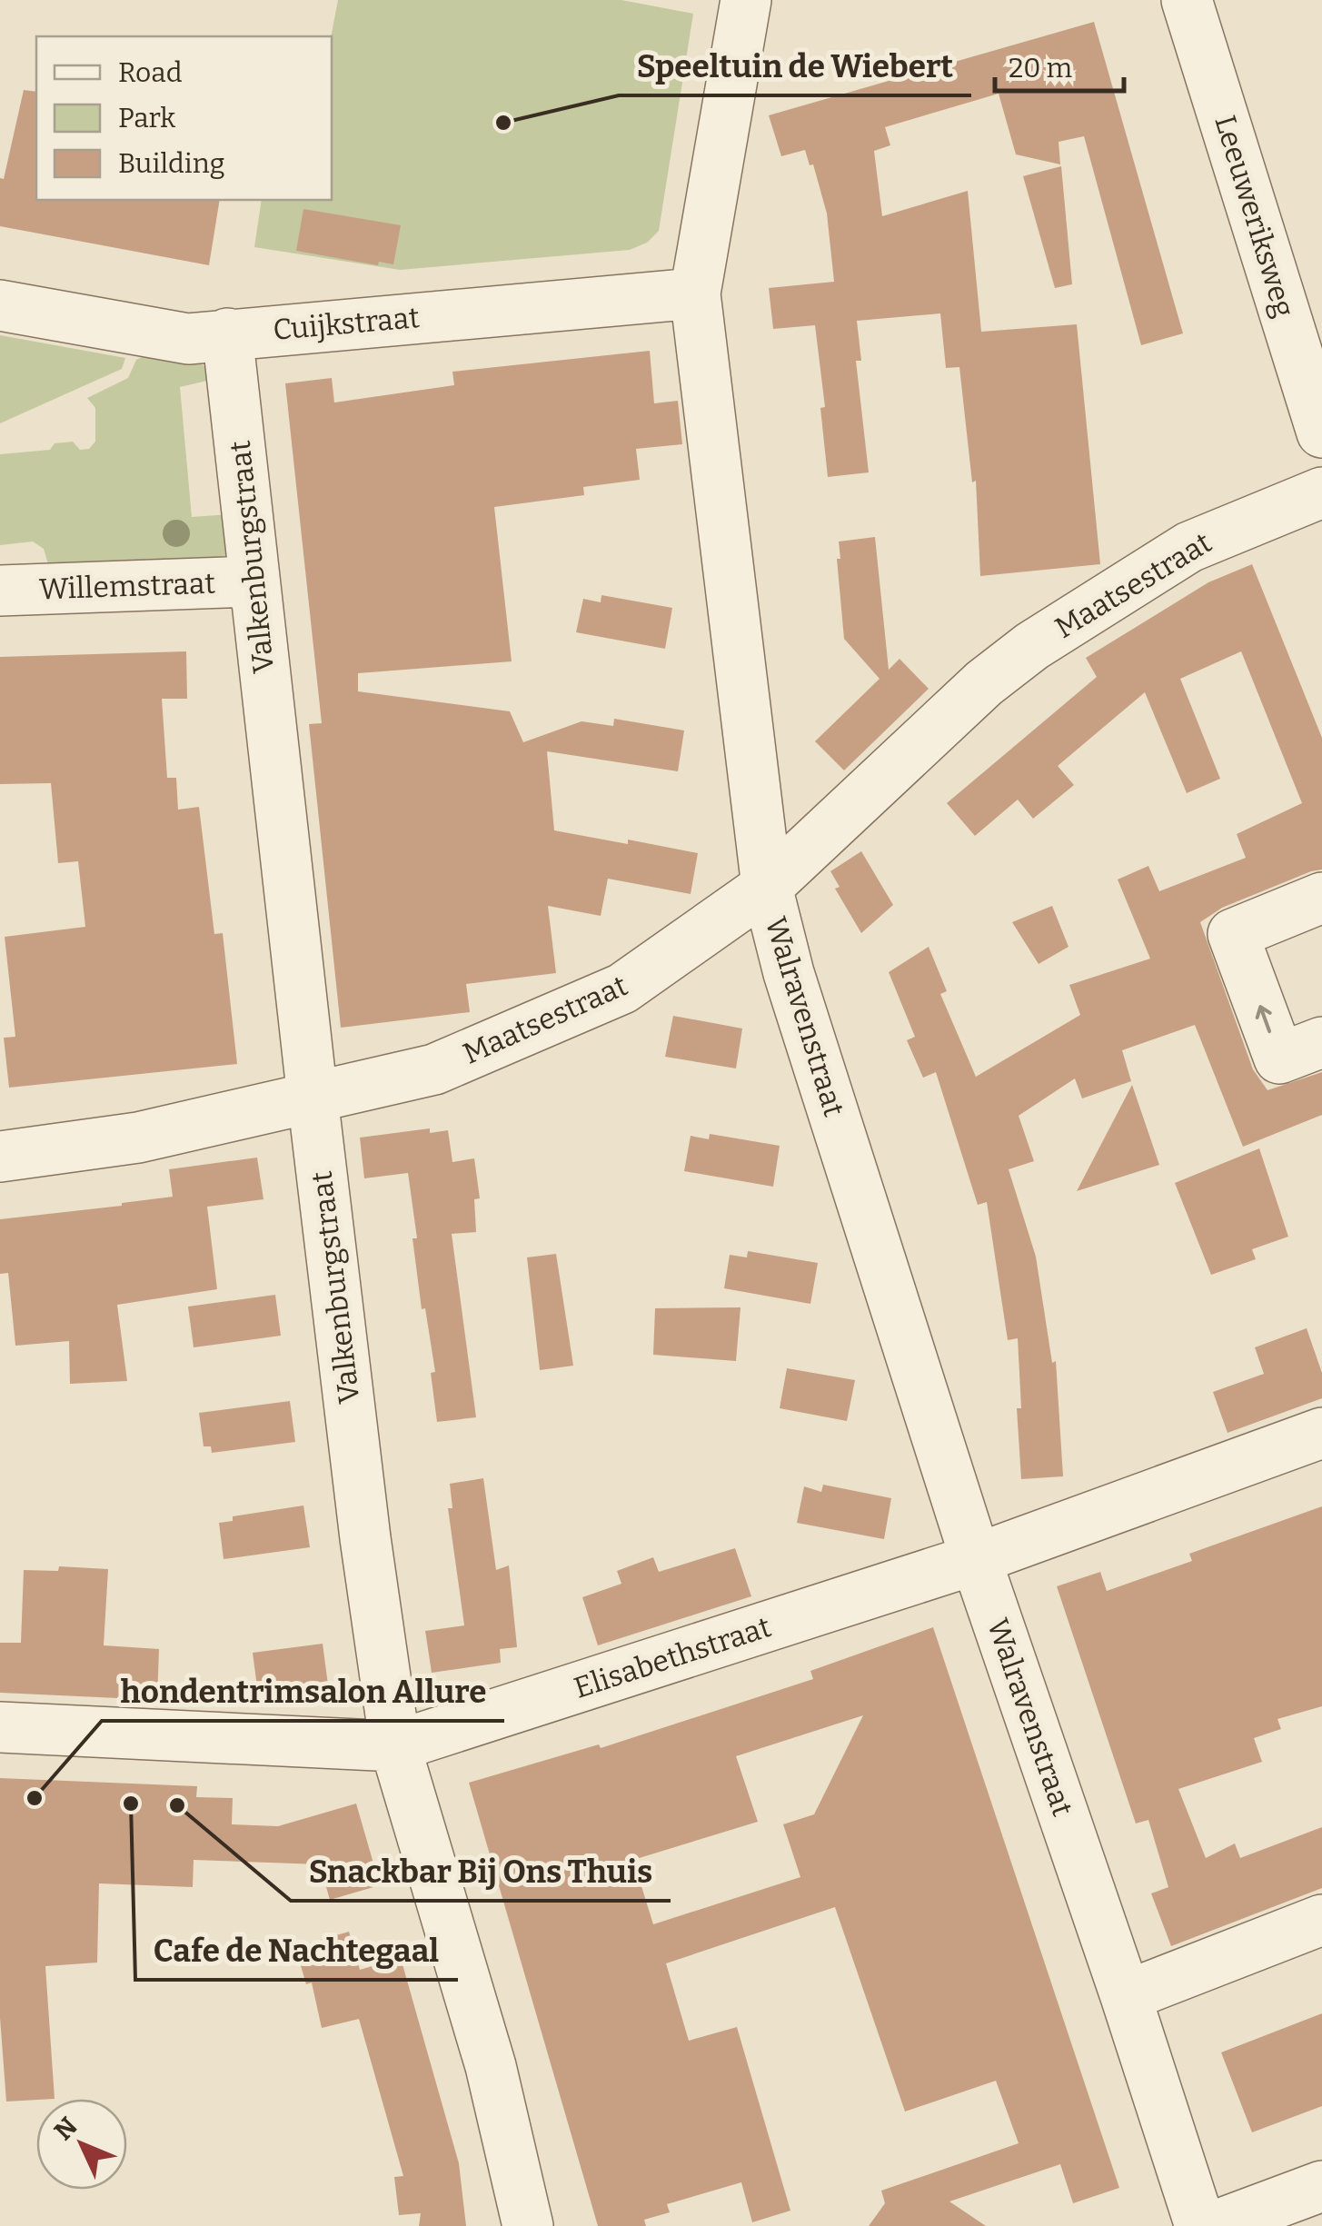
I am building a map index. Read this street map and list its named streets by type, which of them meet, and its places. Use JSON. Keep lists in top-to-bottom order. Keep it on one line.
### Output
{"streets":{"street":["Leeuweriksweg","Cuijkstraat","Valkenburgstraat","Maatsestraat","Willemstraat","Walravenstraat","Elisabethstraat"]},"crossings":[["Cuijkstraat","Valkenburgstraat"],["Cuijkstraat","Walravenstraat"],["Valkenburgstraat","Maatsestraat"],["Valkenburgstraat","Willemstraat"],["Valkenburgstraat","Elisabethstraat"],["Maatsestraat","Walravenstraat"],["Walravenstraat","Elisabethstraat"]],"places":["Speeltuin de Wiebert","hondentrimsalon Allure","Cafe de Nachtegaal","Snackbar Bij Ons Thuis"],"legend":["Road","Park","Building"],"scale_bar":"20 m","north":"top left"}
